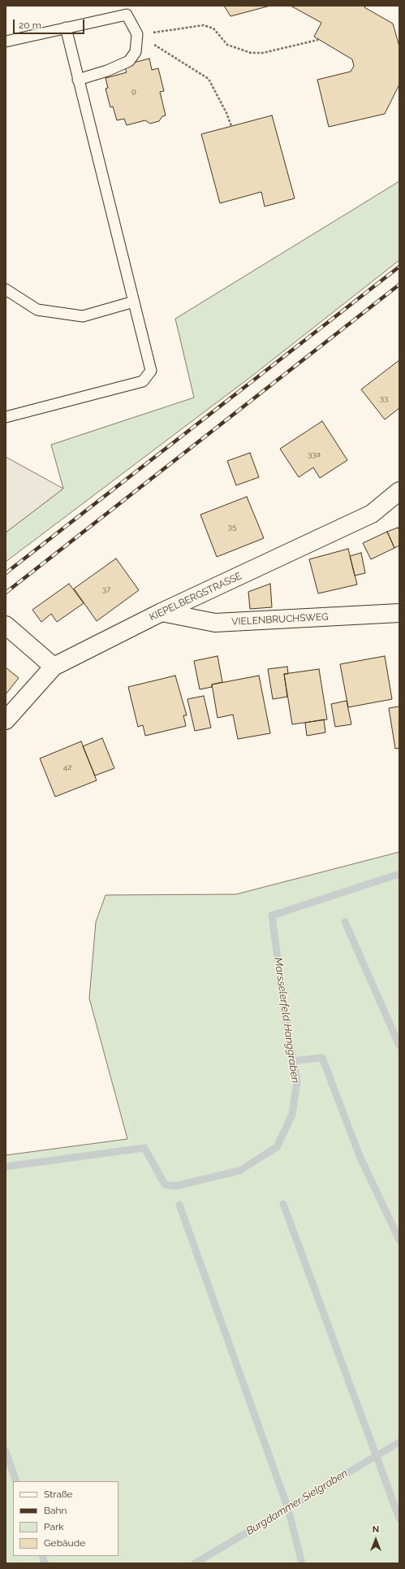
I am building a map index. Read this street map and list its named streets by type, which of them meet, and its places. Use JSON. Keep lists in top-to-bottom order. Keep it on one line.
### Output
{"streets":{"street":["KIEPELBERGSTRASSE","VIELENBRUCHSWEG"]},"crossings":[["KIEPELBERGSTRASSE","VIELENBRUCHSWEG"]],"water":["Marsselerfeld Hanggraben","Burgdammer Sielgraben"],"house_numbers":["9","33","33a","35","37","42"],"legend":["Straße","Bahn","Park","Gebäude"],"scale_bar":"20 m","north":"top"}
